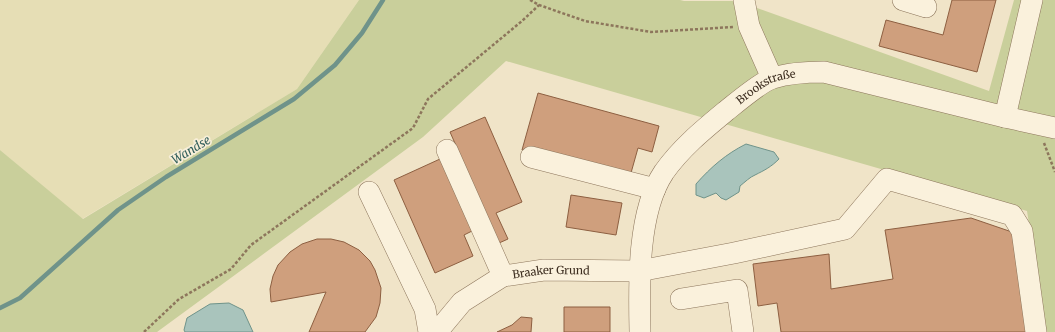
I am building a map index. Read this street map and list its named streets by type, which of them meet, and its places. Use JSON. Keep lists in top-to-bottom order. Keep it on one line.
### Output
{"streets":{"street":["Brookstraße","Braaker Grund"]},"crossings":[["Brookstraße","Braaker Grund"]],"water":["Wandse"]}
